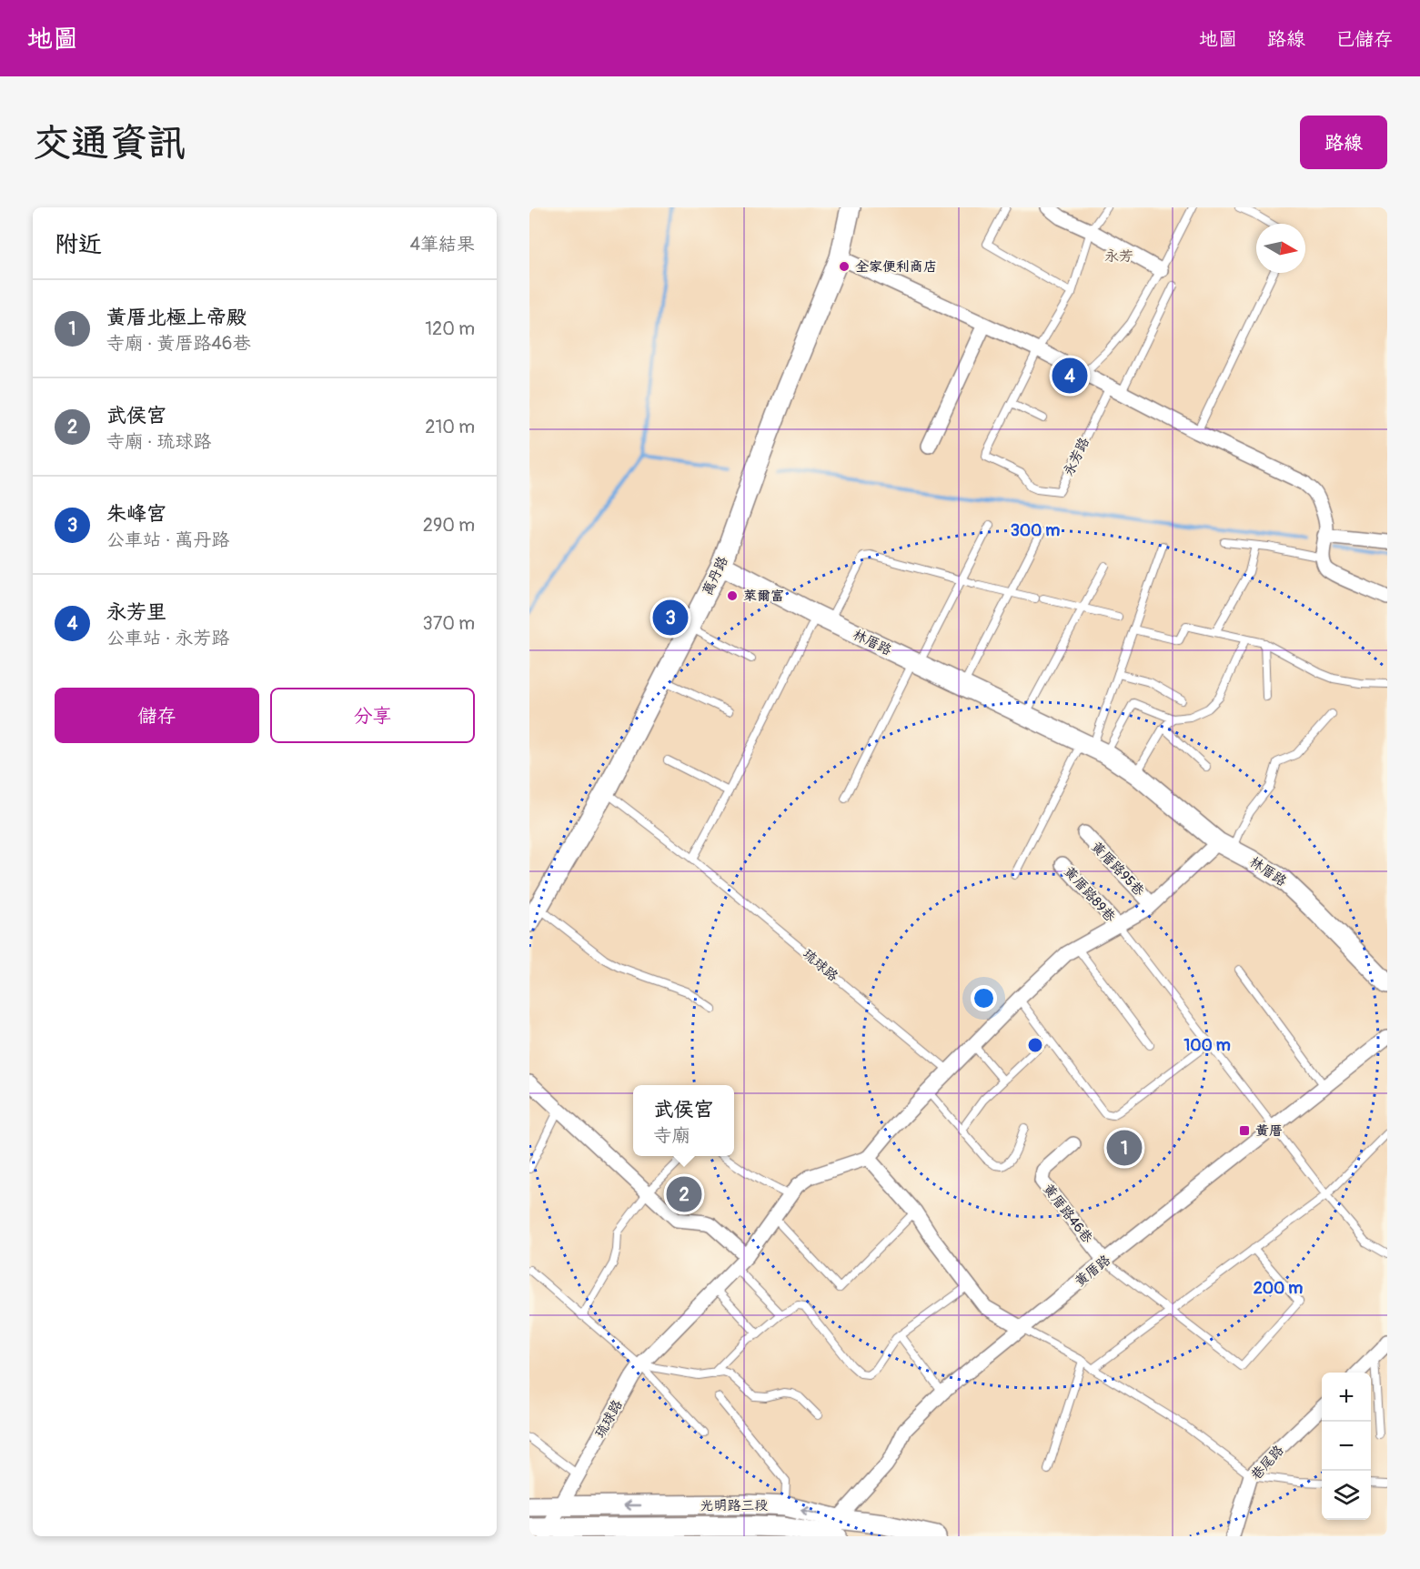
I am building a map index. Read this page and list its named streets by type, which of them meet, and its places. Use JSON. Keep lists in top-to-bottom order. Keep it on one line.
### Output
{"streets":{"street":["萬丹路","林厝路","黃厝路95巷","黃厝路89巷","琉球路","黃厝路46巷","黃厝路","巷尾路","光明路三段"],"lane":["永芳路"]},"crossings":[["萬丹路","林厝路"],["萬丹路","琉球路"],["琉球路","光明路三段"],["黃厝路46巷","黃厝路"],["黃厝路","光明路三段"]],"districts":["永芳"],"places":{"other":["全家便利商店","萊爾富"],"transit":["黃厝"]},"north":"right","page":{"header":"地圖","nav":["地圖","路線","已儲存"],"buttons":["路線",["儲存","分享"]],"title":"交通資訊","heading":["附近","4筆結果"],"list":[{"mark":"1","name":"黃厝北極上帝殿","note":"寺廟 · 黃厝路46巷","value":"120 m"},{"mark":"2","name":"武侯宮","note":"寺廟 · 琉球路","value":"210 m"},{"mark":"3","name":"朱峰宮","note":"公車站 · 萬丹路","value":"290 m"},{"mark":"4","name":"永芳里","note":"公車站 · 永芳路","value":"370 m"}],"pins":["4","3","1","2"],"popup":["武侯宮","寺廟"],"map_buttons":["+","−"]},"rings":["300 m","100 m","200 m"]}
